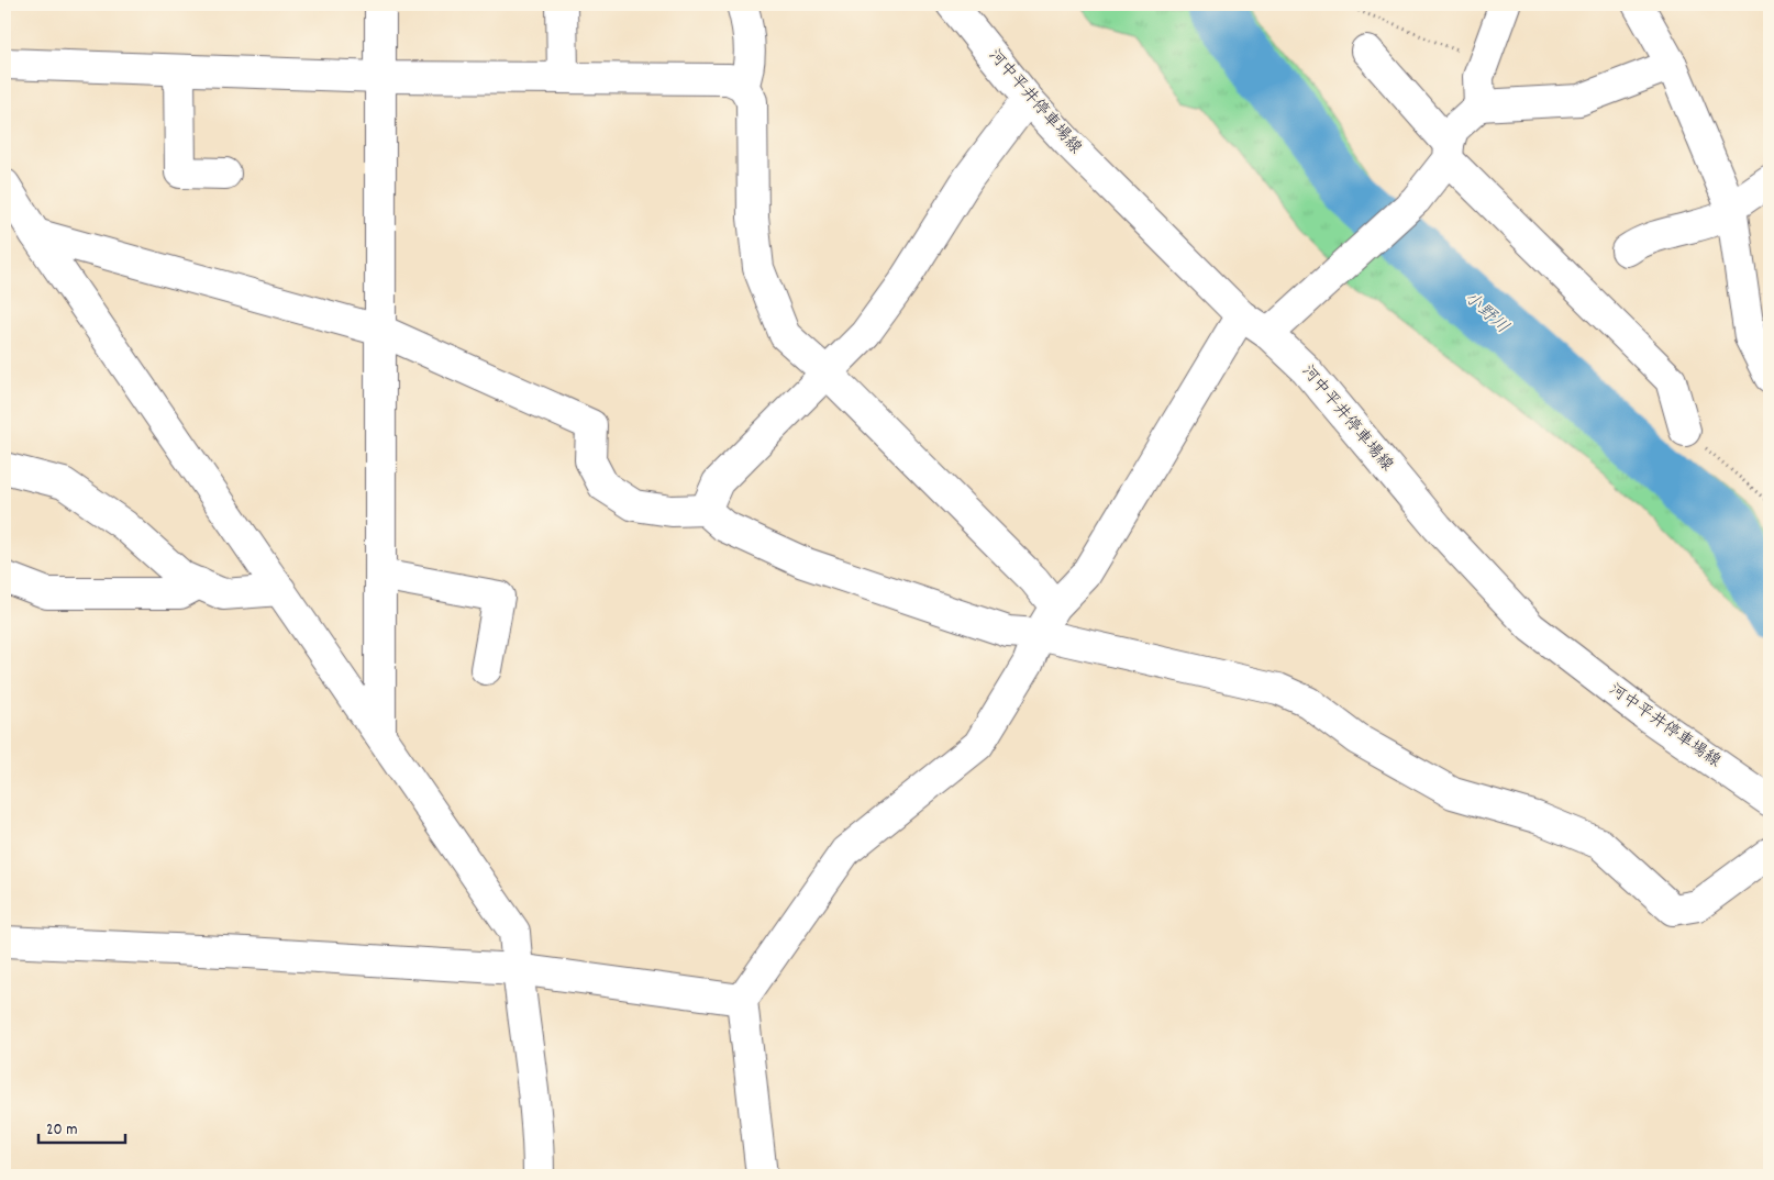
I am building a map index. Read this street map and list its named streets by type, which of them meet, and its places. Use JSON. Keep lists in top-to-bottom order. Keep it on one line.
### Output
{"streets":{"street":["河中平井停車場線"]},"water":["小野川"],"scale_bar":"20 m"}
